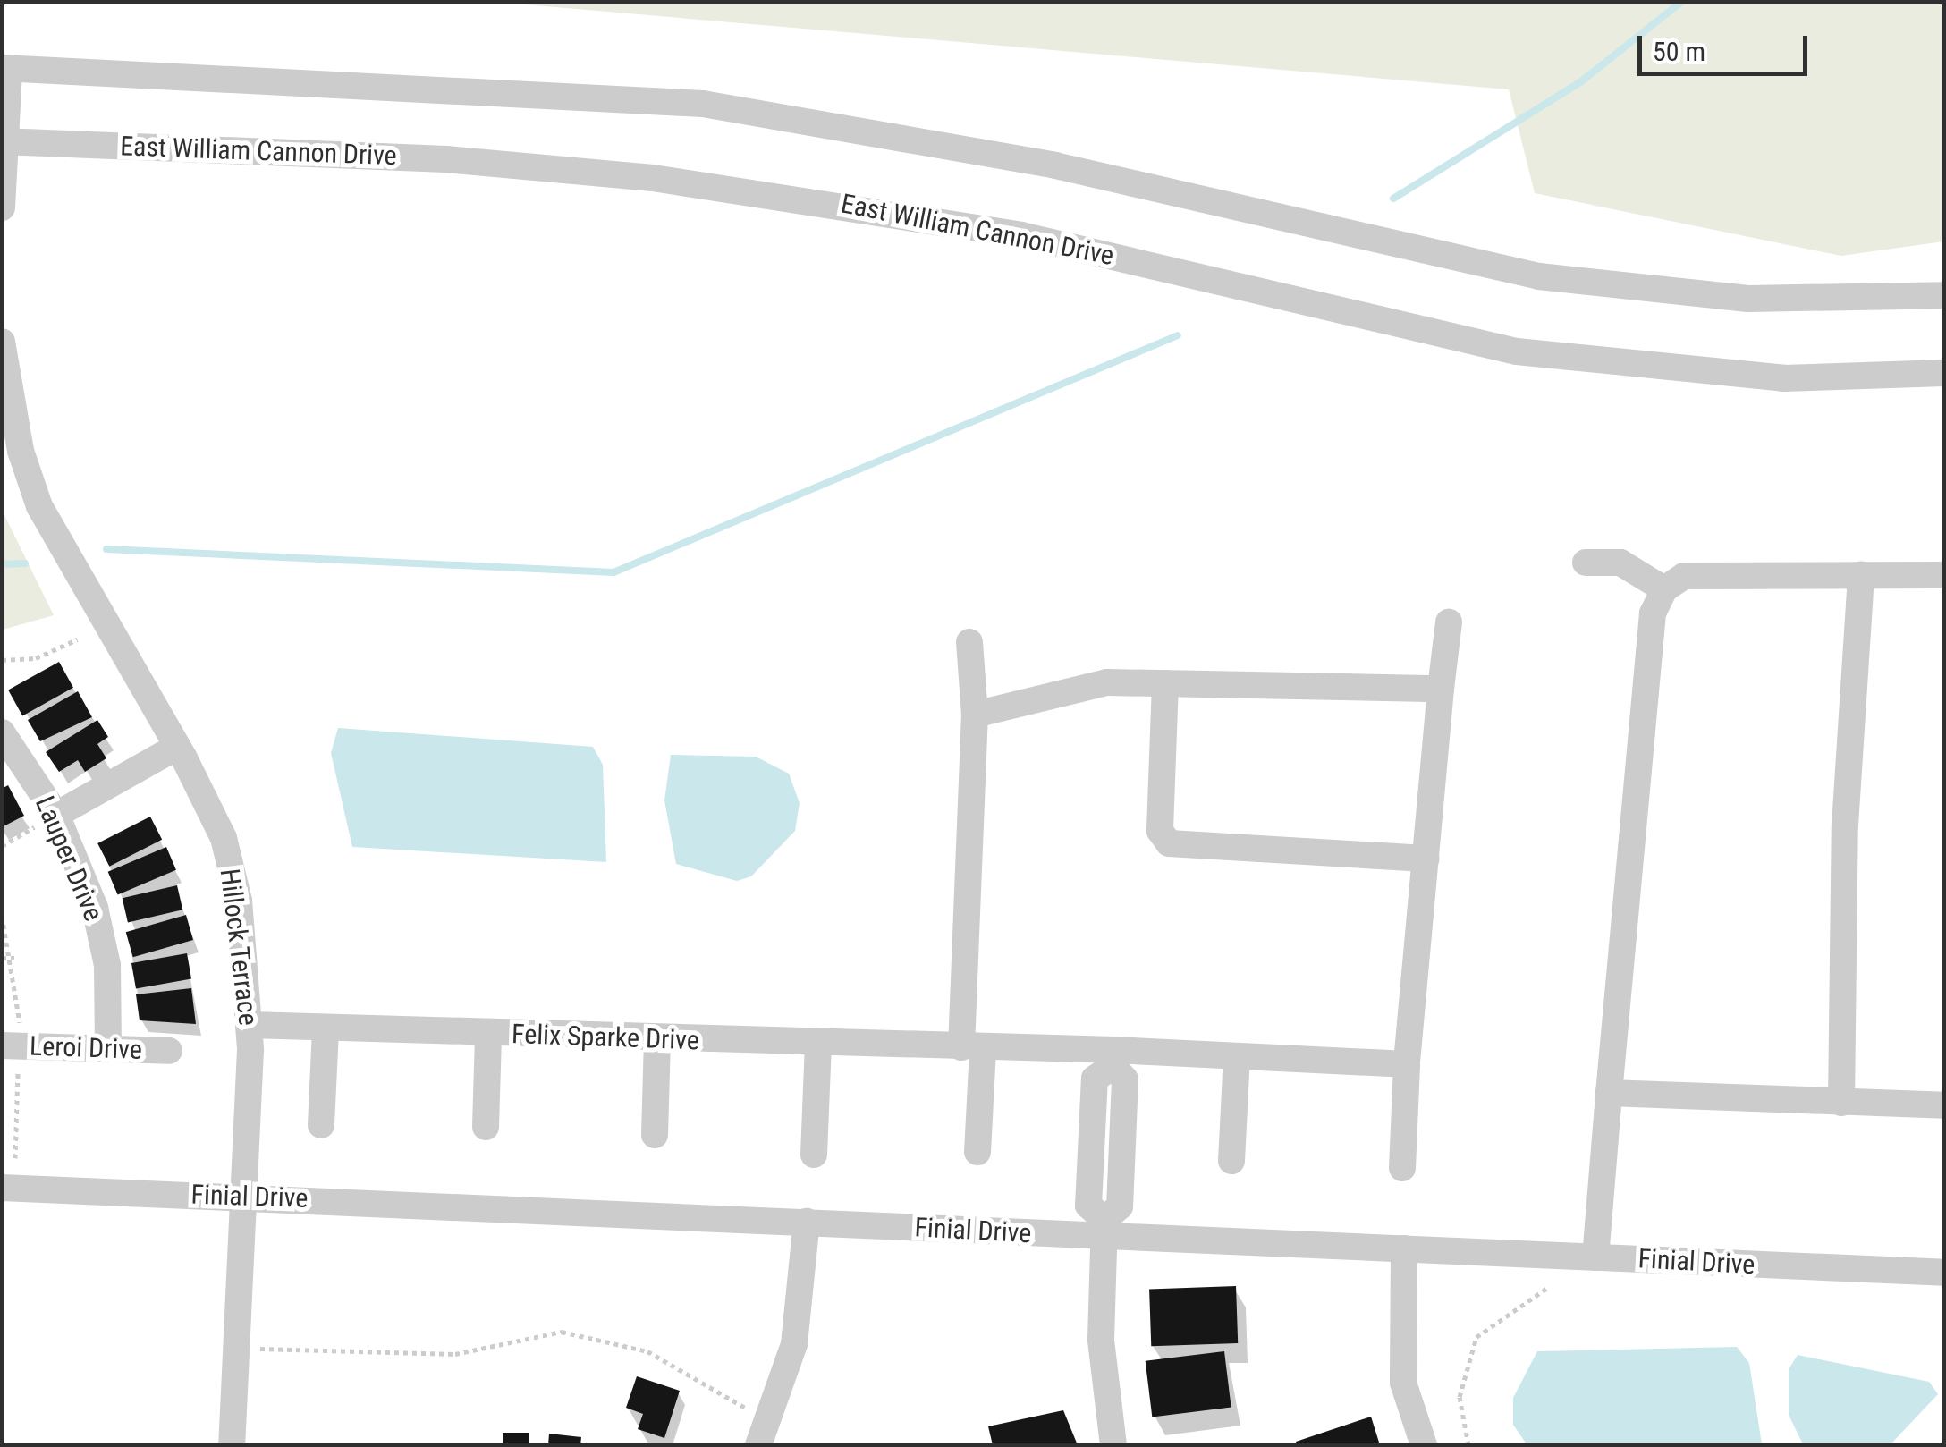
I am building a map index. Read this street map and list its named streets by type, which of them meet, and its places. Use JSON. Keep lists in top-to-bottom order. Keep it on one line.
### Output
{"streets":{"street":["East William Cannon Drive","Lauper Drive","Hillock Terrace","Felix Sparke Drive","Leroi Drive","Finial Drive"]},"crossings":[["Lauper Drive","Leroi Drive"],["Hillock Terrace","Felix Sparke Drive"],["Hillock Terrace","Finial Drive"]],"scale_bar":"50 m"}
